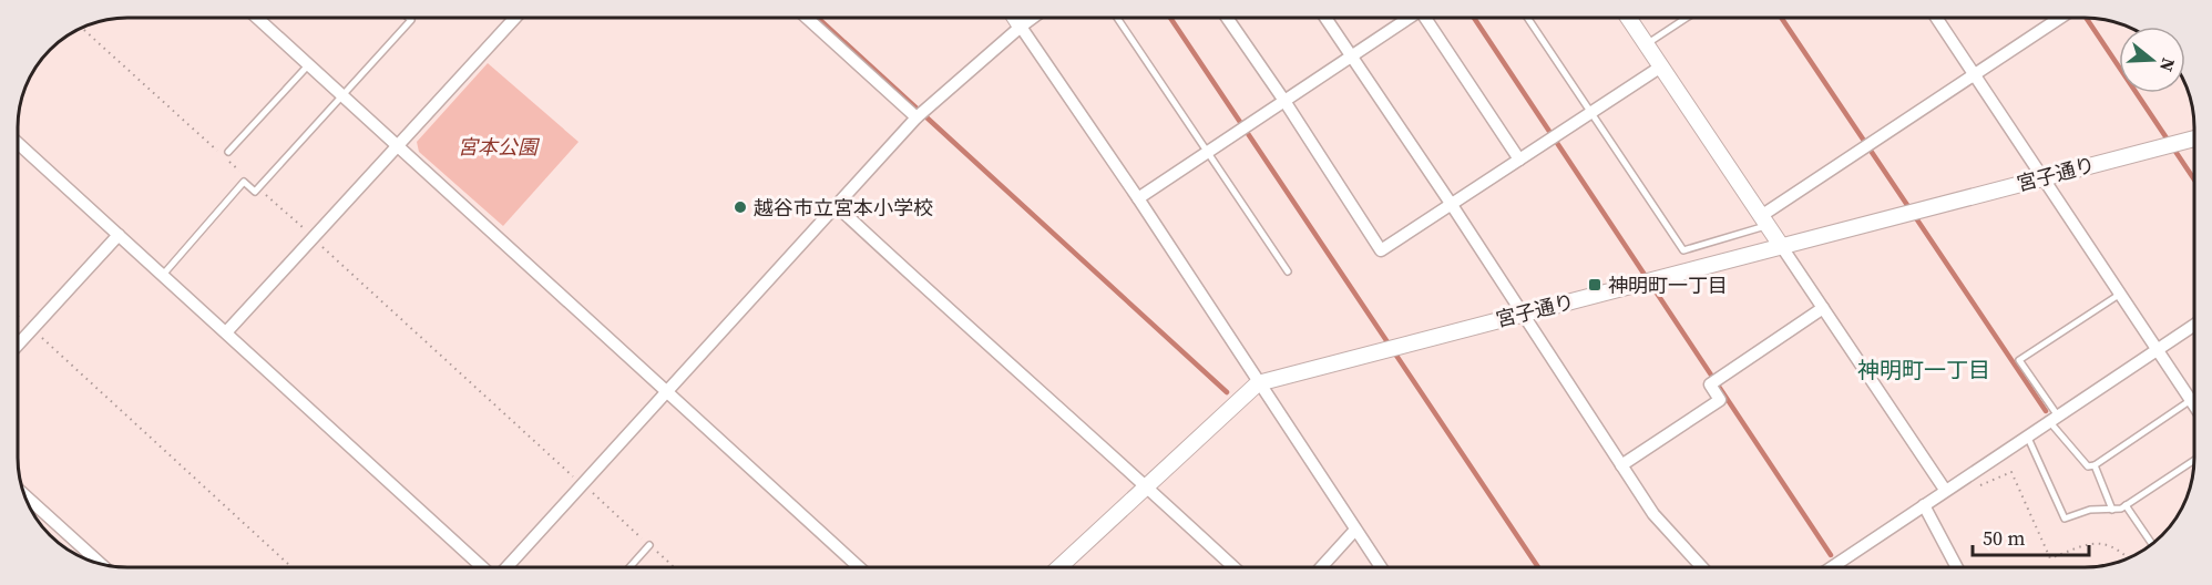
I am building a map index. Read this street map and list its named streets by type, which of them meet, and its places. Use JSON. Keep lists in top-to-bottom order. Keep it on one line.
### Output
{"streets":{"street":["宮子通り"]},"districts":["神明町一丁目"],"parks":["宮本公園"],"places":{"other":["越谷市立宮本小学校"],"transit":["神明町一丁目"]},"scale_bar":"50 m","north":"right"}
